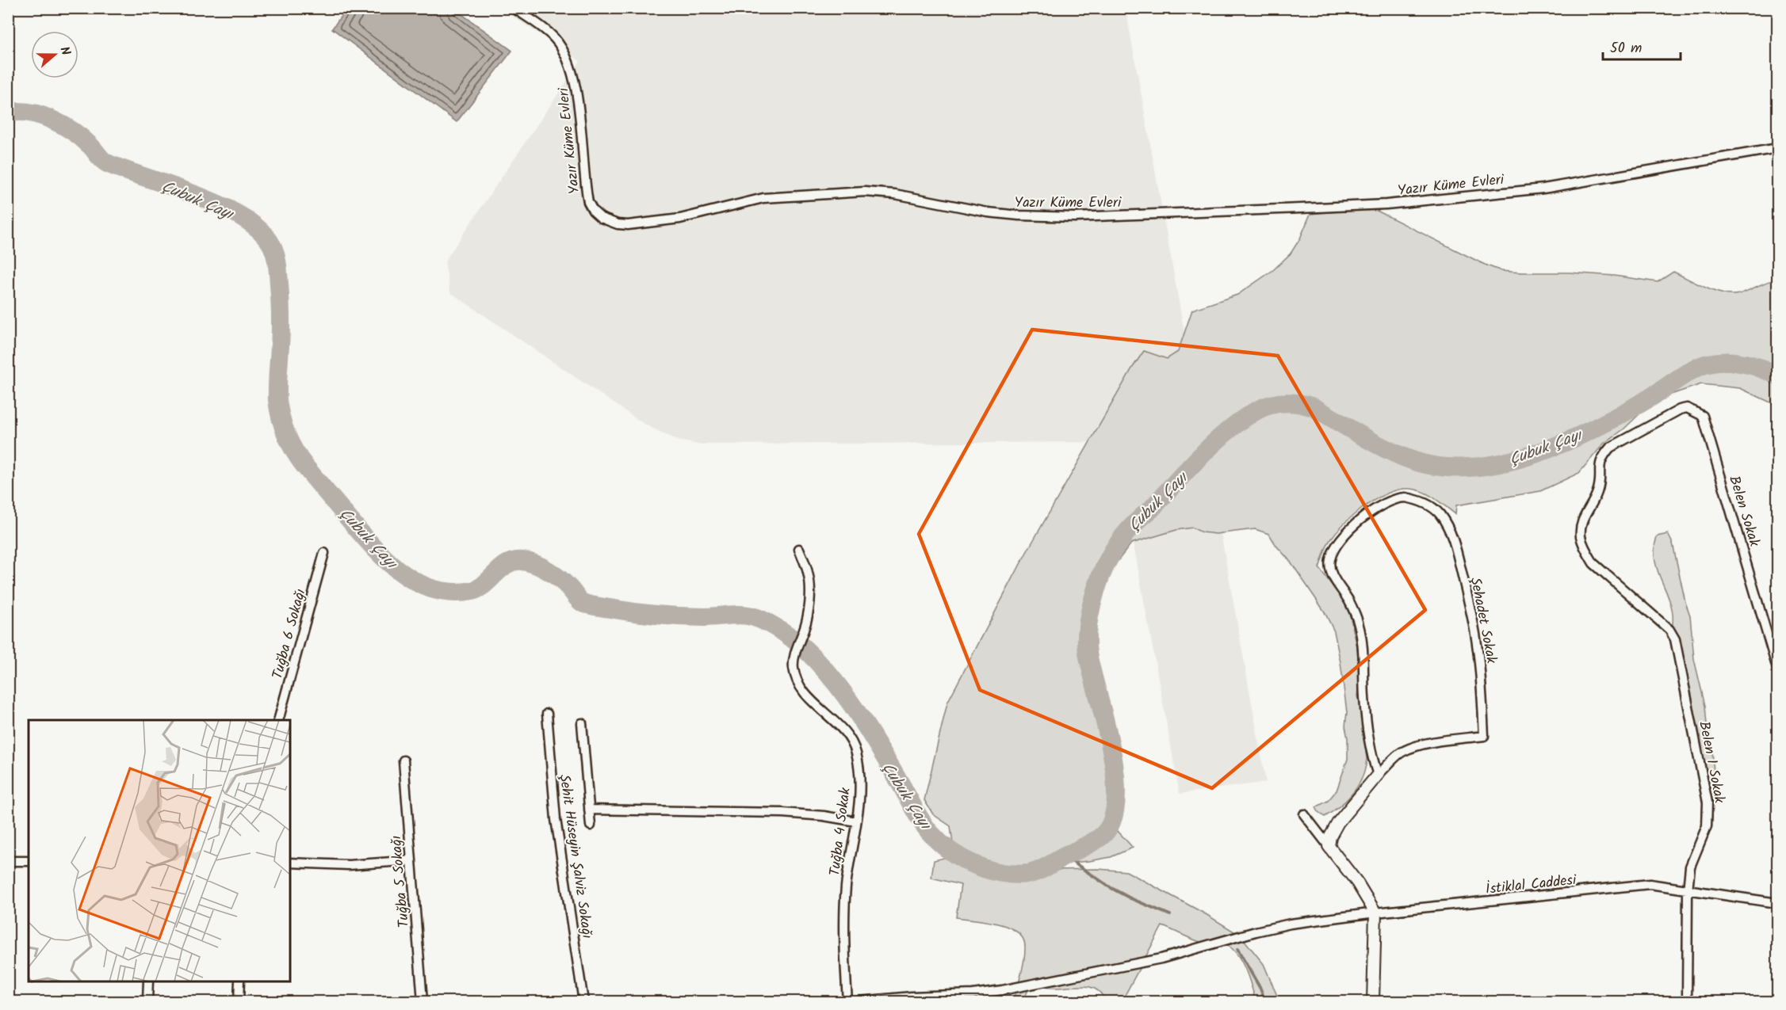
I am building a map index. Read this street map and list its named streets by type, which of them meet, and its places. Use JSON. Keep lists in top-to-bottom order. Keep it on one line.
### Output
{"streets":{"street":["Yazır Küme Evleri","Belen Sokak","Şehadet Sokak","Tuğba 6 Sokağı","Belen 1 Sokak","Tuğba 4 Sokak","Şehit Hüseyin Şalviz Sokağı","Tuğba 5 Sokağı","İstiklal Caddesi"]},"crossings":[["Belen Sokak","Belen 1 Sokak"],["Belen 1 Sokak","İstiklal Caddesi"]],"water":["Çubuk Çayı"],"scale_bar":"50 m","north":"right"}
